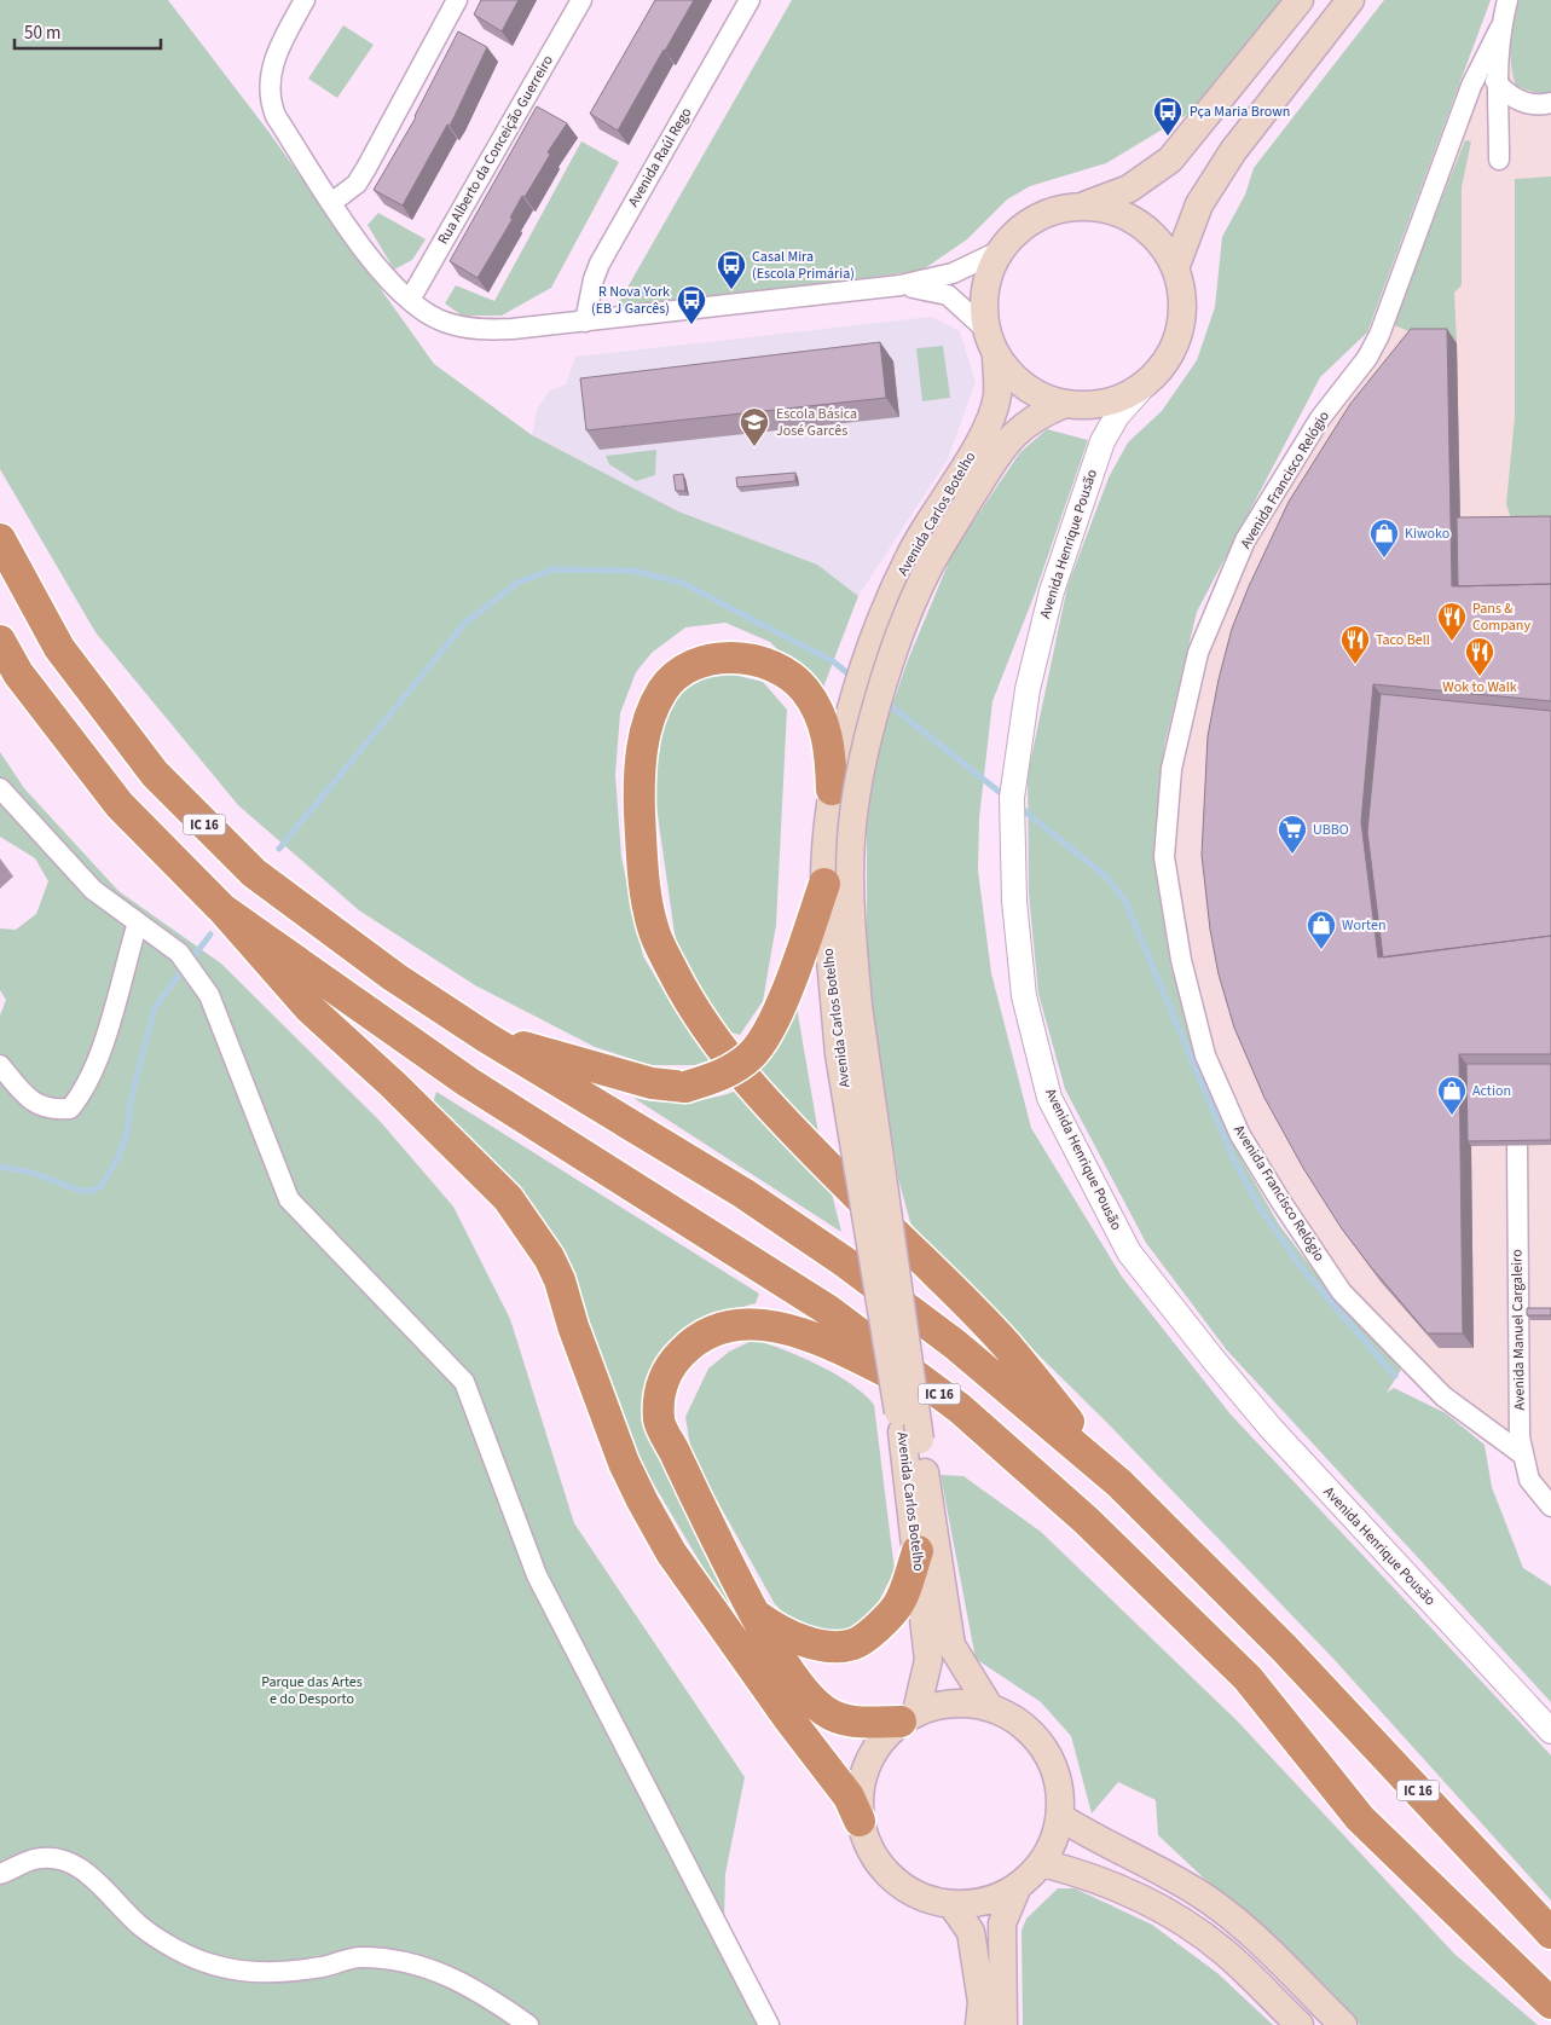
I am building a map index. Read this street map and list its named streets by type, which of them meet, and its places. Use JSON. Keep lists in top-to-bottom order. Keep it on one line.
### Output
{"streets":{"highway":["IC 16"],"main road":["Avenida Carlos Botelho"],"street":["Rua Alberto da Conceição Guerreiro","Avenida Raúl Rego","Avenida Francisco Relógio","Avenida Henrique Pousão","Avenida Manuel Cargaleiro"]},"crossings":[["Avenida Francisco Relógio","Avenida Manuel Cargaleiro"],["Avenida Carlos Botelho","Avenida Henrique Pousão"]],"parks":["Parque das Artes e do Desporto"],"places":{"bus stop":["Pça Maria Brown","Casal Mira (Escola Primária)","R Nova York (EB J Garcês)"],"school or university":["Escola Básica José Garcês"],"shop":["Kiwoko","Worten","Action"],"restaurant":["Pans & Company","Taco Bell","Wok to Walk"],"supermarket":["UBBO"]},"scale_bar":"50 m"}
